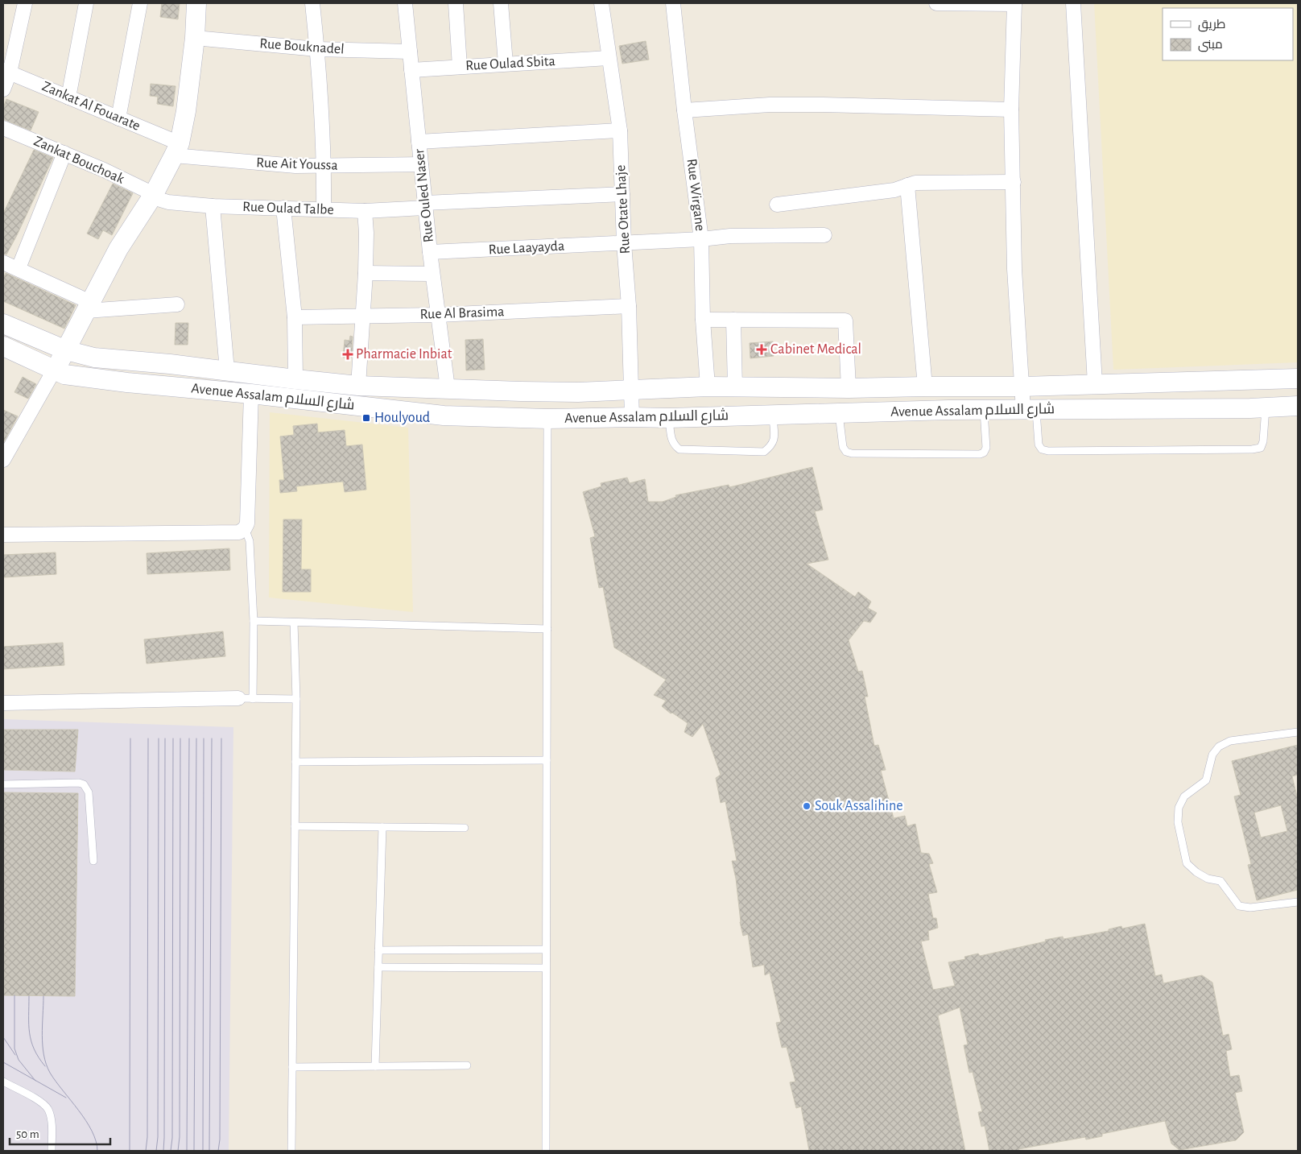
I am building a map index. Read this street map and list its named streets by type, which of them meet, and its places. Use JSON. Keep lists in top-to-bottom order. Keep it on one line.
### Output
{"streets":{"street":["Rue Bouknadel","Rue Oulad Sbita","Zankat Al Fouarate","Zankat Bouchoak","Rue Ait Youssa","Rue Wirgane","Rue Ouled Naser","Rue Oulad Talbe","Rue Otate Lhaje","Rue Laayayda","Rue Al Brasima","Avenue Assalam شارع السلام"]},"crossings":[["Rue Bouknadel","Rue Ouled Naser"],["Rue Oulad Sbita","Rue Ouled Naser"],["Rue Oulad Sbita","Rue Otate Lhaje"],["Zankat Al Fouarate","Rue Ait Youssa"],["Zankat Bouchoak","Rue Oulad Talbe"],["Rue Ait Youssa","Rue Ouled Naser"],["Rue Wirgane","Rue Laayayda"],["Rue Wirgane","Avenue Assalam شارع السلام"],["Rue Ouled Naser","Rue Oulad Talbe"],["Rue Ouled Naser","Rue Laayayda"],["Rue Ouled Naser","Rue Al Brasima"],["Rue Ouled Naser","Avenue Assalam شارع السلام"],["Rue Oulad Talbe","Rue Otate Lhaje"],["Rue Otate Lhaje","Rue Laayayda"],["Rue Otate Lhaje","Rue Al Brasima"],["Rue Otate Lhaje","Avenue Assalam شارع السلام"]],"places":{"health":["Cabinet Medical","Pharmacie Inbiat"],"transit":["Houlyoud"],"other":["Souk Assalihine"]},"legend":["طريق","مبنى"],"scale_bar":"50 m"}
